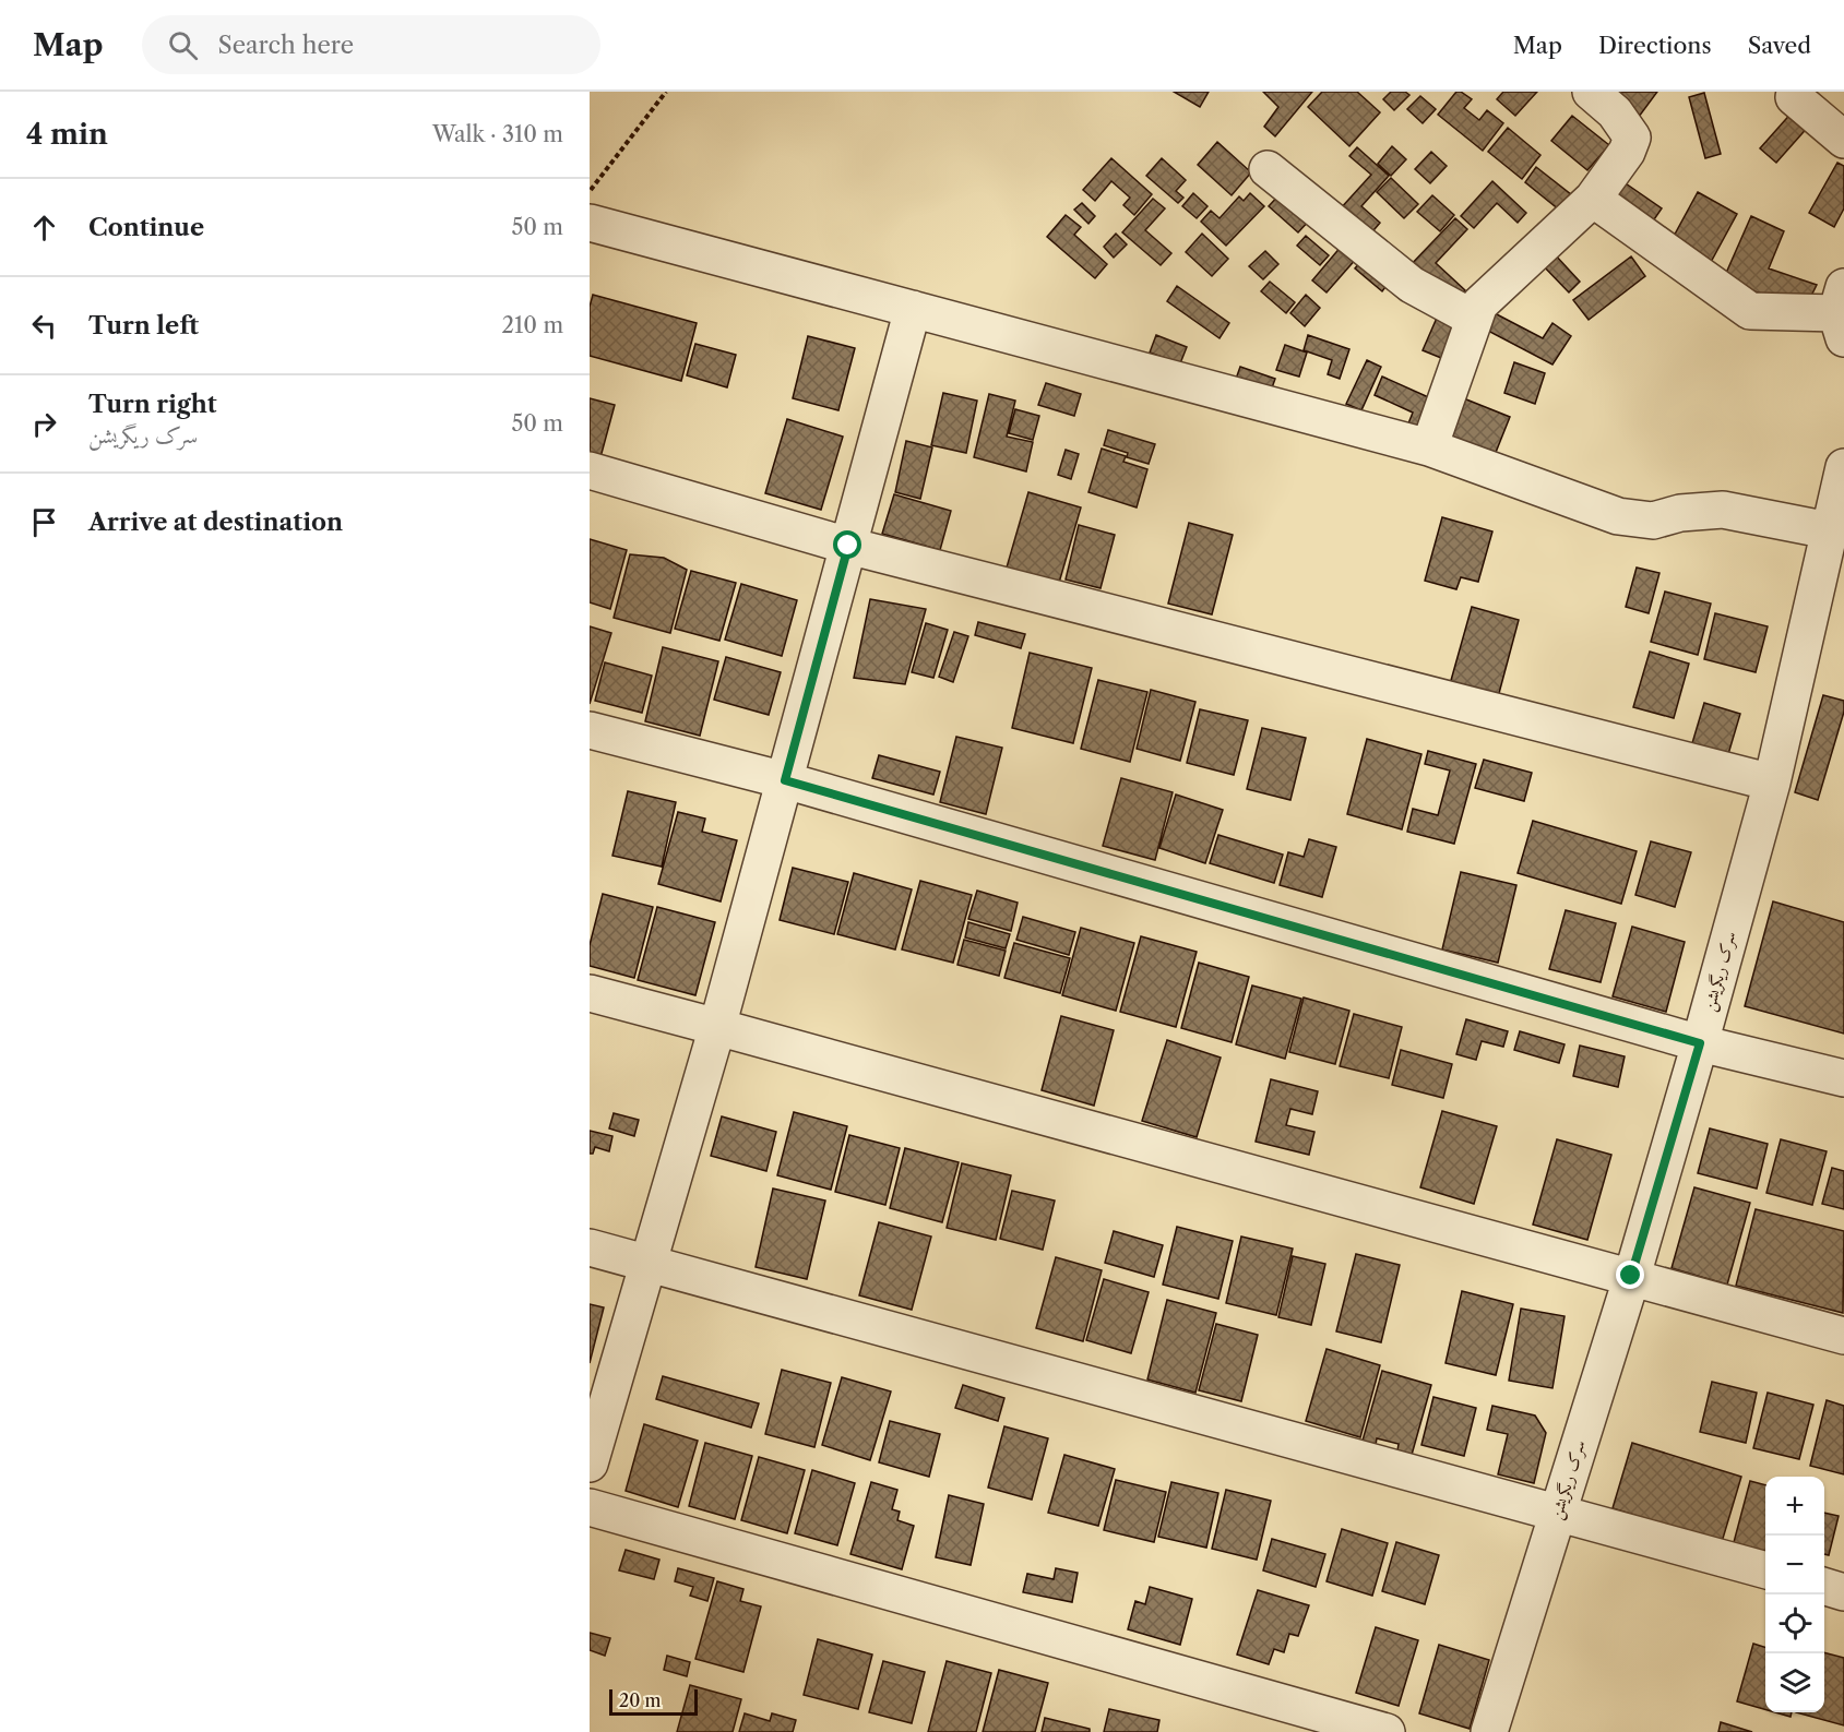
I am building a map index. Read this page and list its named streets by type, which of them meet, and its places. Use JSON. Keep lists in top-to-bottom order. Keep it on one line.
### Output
{"streets":{"street":["سرک ریگریشن"]},"scale_bar":"20 m","page":{"header":"Map","search":"Search here","nav":["Map","Directions","Saved"],"heading":["4 min","Walk · 310 m"],"list":[["Continue","50 m"],["Turn left","210 m"],["Turn right","سرک ریگریشن","50 m"],"Arrive at destination"],"map_buttons":["+","−"],"scale":"20 m"}}
